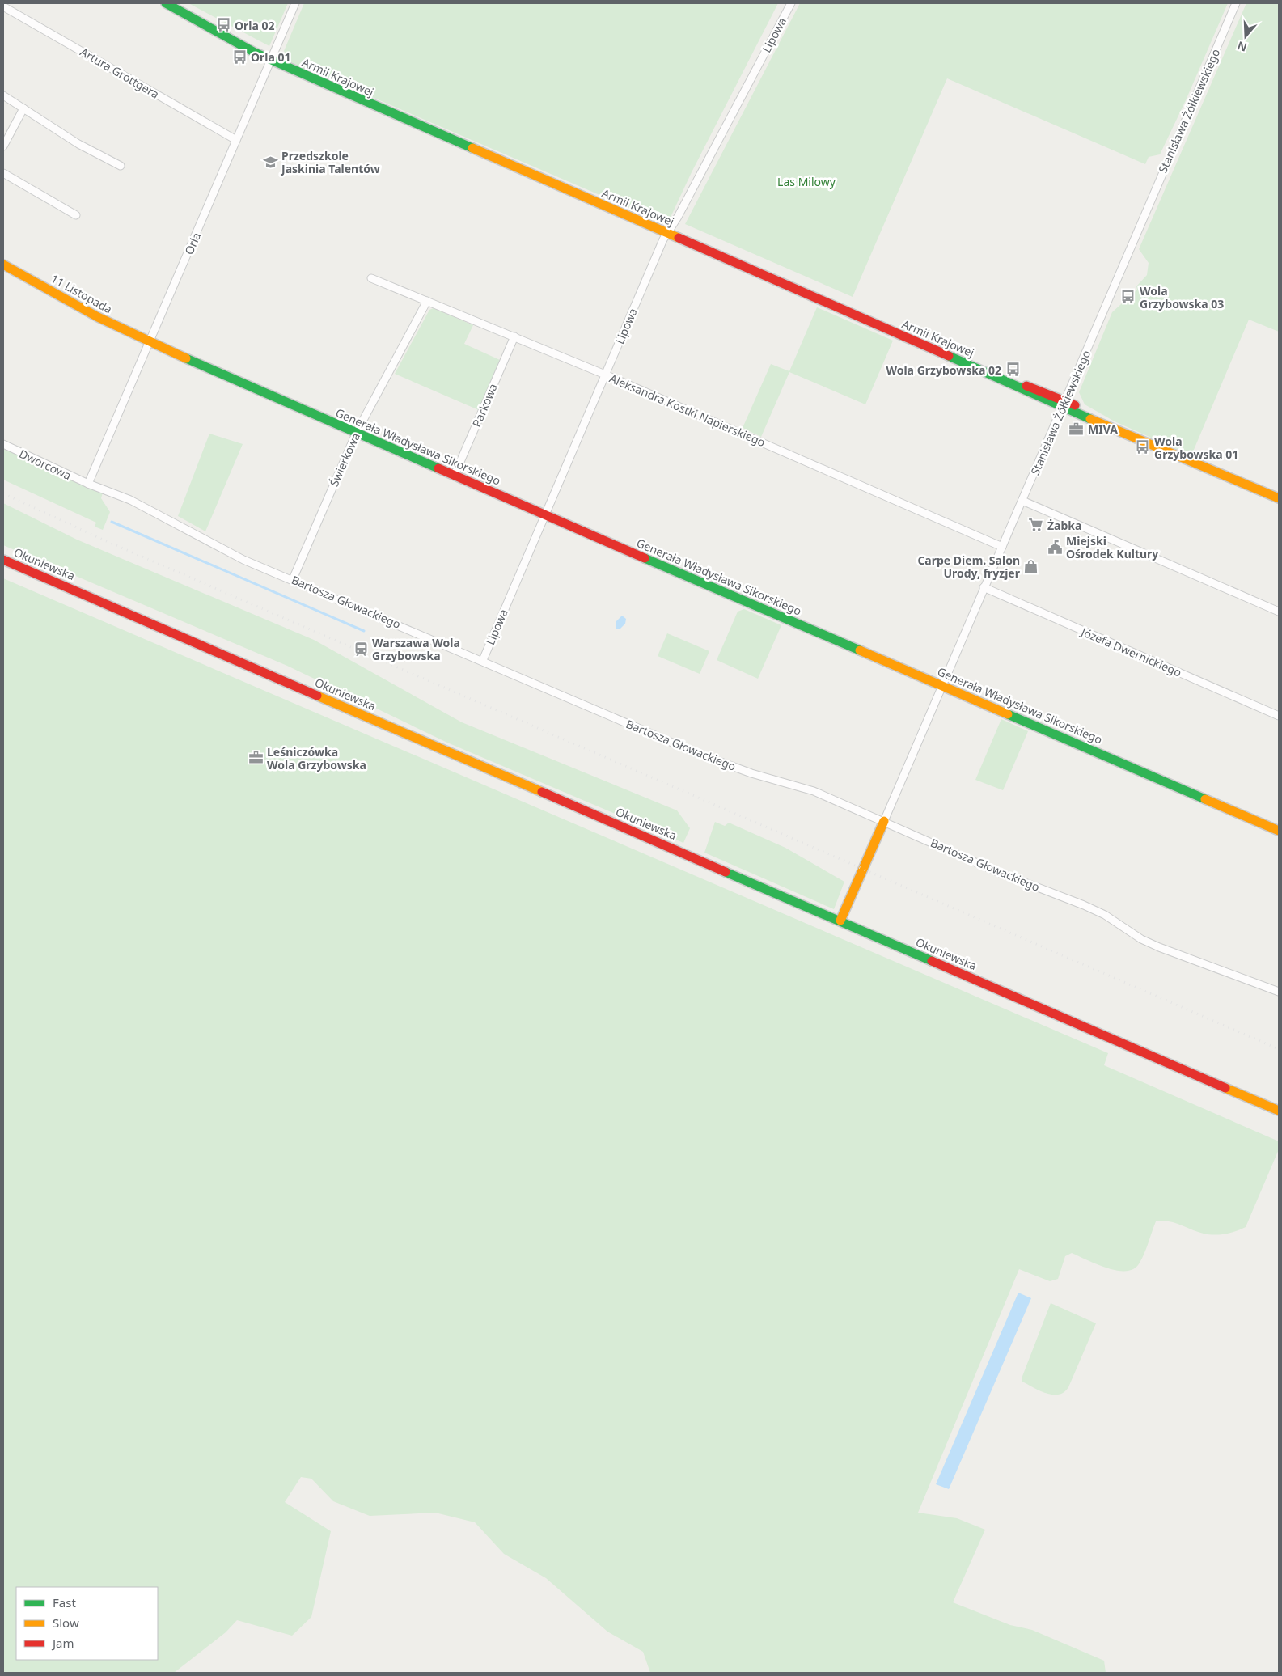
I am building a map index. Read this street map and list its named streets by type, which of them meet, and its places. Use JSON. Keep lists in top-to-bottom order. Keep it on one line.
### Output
{"streets":{"street":["Lipowa","Artura Grottgera","Armii Krajowej","Stanisława Żółkiewskiego","Orla","11 Listopada","Parkowa","Aleksandra Kostki Napierskiego","Generała Władysława Sikorskiego","Świerkowa","Dworcowa","Okuniewska","Bartosza Głowackiego","Józefa Dwernickiego"]},"crossings":[["Lipowa","Armii Krajowej"],["Lipowa","Aleksandra Kostki Napierskiego"],["Lipowa","Generała Władysława Sikorskiego"],["Lipowa","Bartosza Głowackiego"],["Artura Grottgera","Orla"],["Armii Krajowej","Stanisława Żółkiewskiego"],["Armii Krajowej","Orla"],["Stanisława Żółkiewskiego","Aleksandra Kostki Napierskiego"],["Stanisława Żółkiewskiego","Generała Władysława Sikorskiego"],["Stanisława Żółkiewskiego","Bartosza Głowackiego"],["Stanisława Żółkiewskiego","Józefa Dwernickiego"],["Orla","11 Listopada"],["Orla","Generała Władysława Sikorskiego"],["Orla","Dworcowa"],["Orla","Bartosza Głowackiego"],["11 Listopada","Generała Władysława Sikorskiego"],["Parkowa","Aleksandra Kostki Napierskiego"],["Parkowa","Generała Władysława Sikorskiego"],["Aleksandra Kostki Napierskiego","Świerkowa"],["Generała Władysława Sikorskiego","Świerkowa"],["Świerkowa","Bartosza Głowackiego"],["Dworcowa","Bartosza Głowackiego"]],"parks":["Las Milowy"],"places":{"bus stop":["Orla 02","Orla 01","Wola Grzybowska 03","Wola Grzybowska 02","Wola Grzybowska 01"],"school or university":["Przedszkole Jaskinia Talentów"],"office":["MIVA","Leśniczówka Wola Grzybowska"],"supermarket":["Żabka"],"public building":["Miejski Ośrodek Kultury"],"shop":["Carpe Diem. Salon Urody, fryzjer"],"station":["Warszawa Wola Grzybowska"]},"legend":["Fast","Slow","Jam"],"north":"bottom"}
